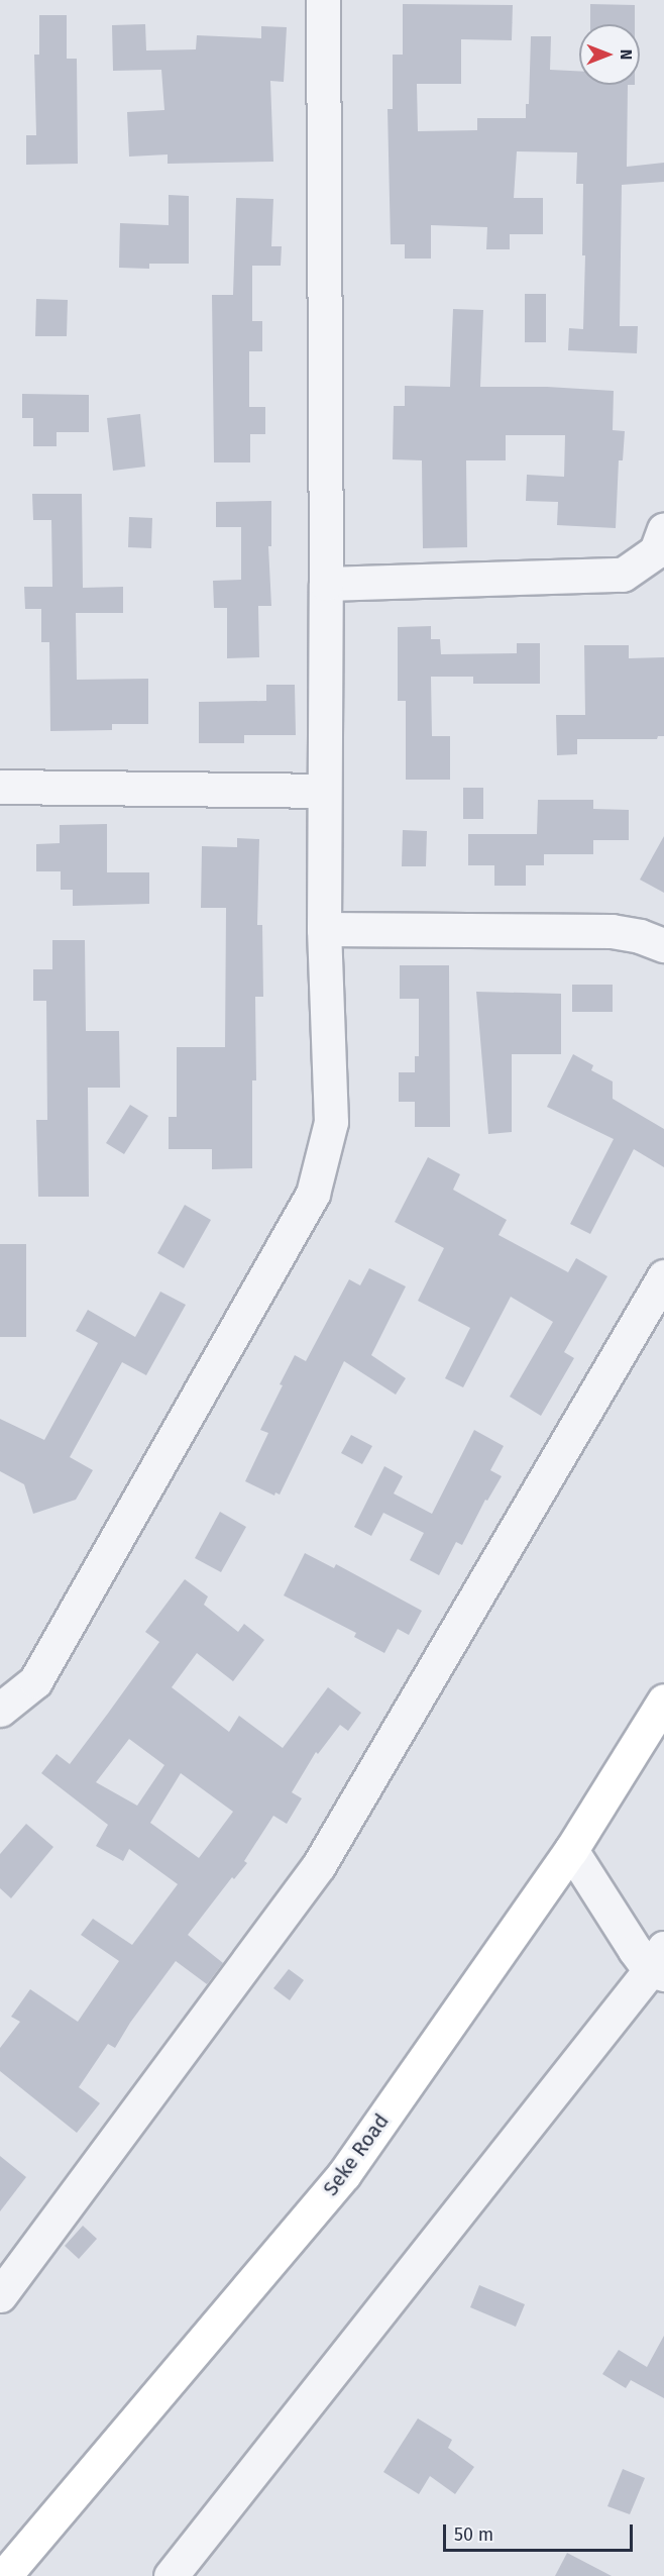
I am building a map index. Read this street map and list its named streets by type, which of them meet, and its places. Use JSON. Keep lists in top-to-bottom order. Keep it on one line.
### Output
{"streets":{"main road":["Seke Road"]},"scale_bar":"50 m","north":"right"}
